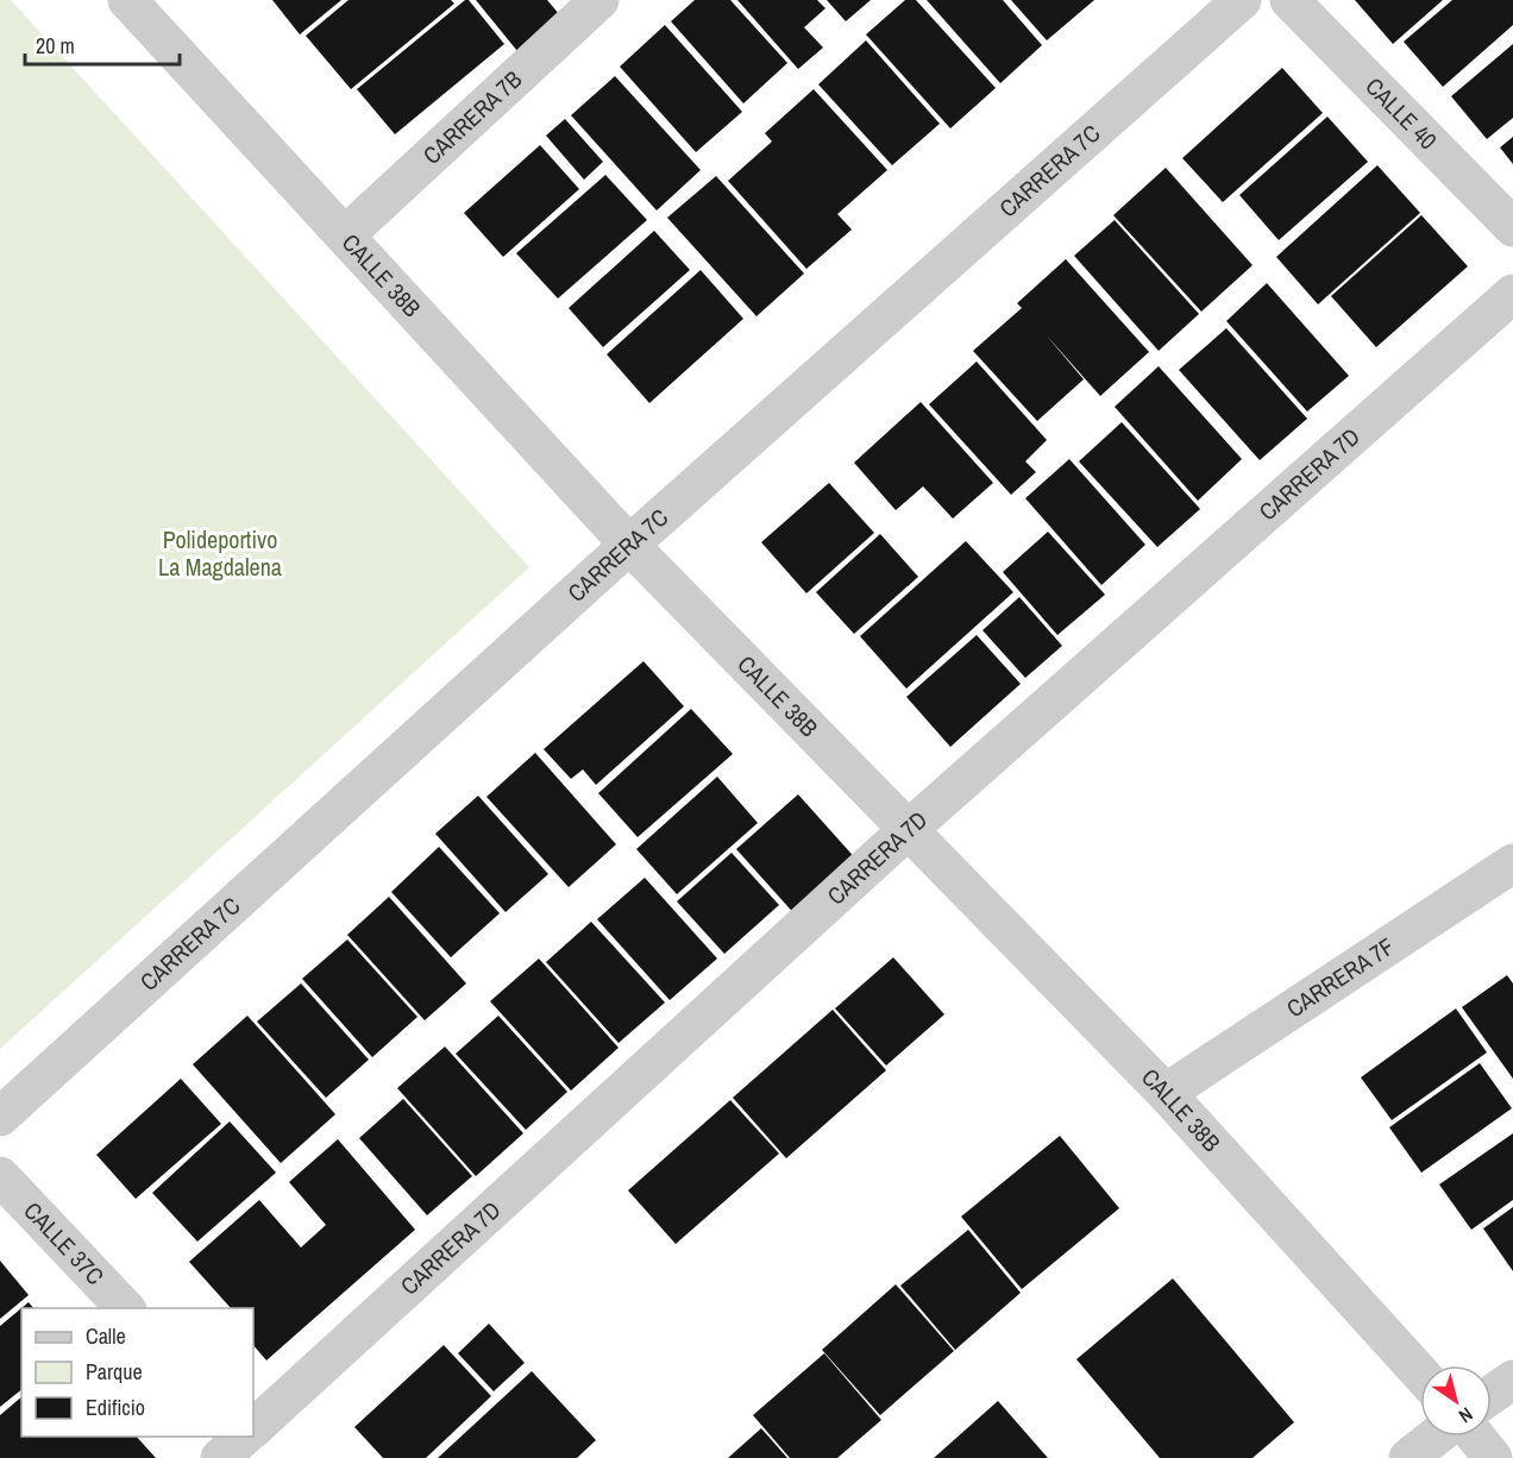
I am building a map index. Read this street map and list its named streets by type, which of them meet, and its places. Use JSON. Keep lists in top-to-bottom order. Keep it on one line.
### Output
{"streets":{"street":["CALLE 40","CARRERA 7B","CARRERA 7C","CALLE 38B","CARRERA 7D","CARRERA 7F","CALLE 37C"]},"crossings":[["CARRERA 7B","CALLE 38B"],["CARRERA 7C","CALLE 38B"],["CALLE 38B","CARRERA 7D"],["CALLE 38B","CARRERA 7F"]],"parks":["Polideportivo La Magdalena"],"legend":["Calle","Parque","Edificio"],"scale_bar":"20 m","north":"bottom right"}
